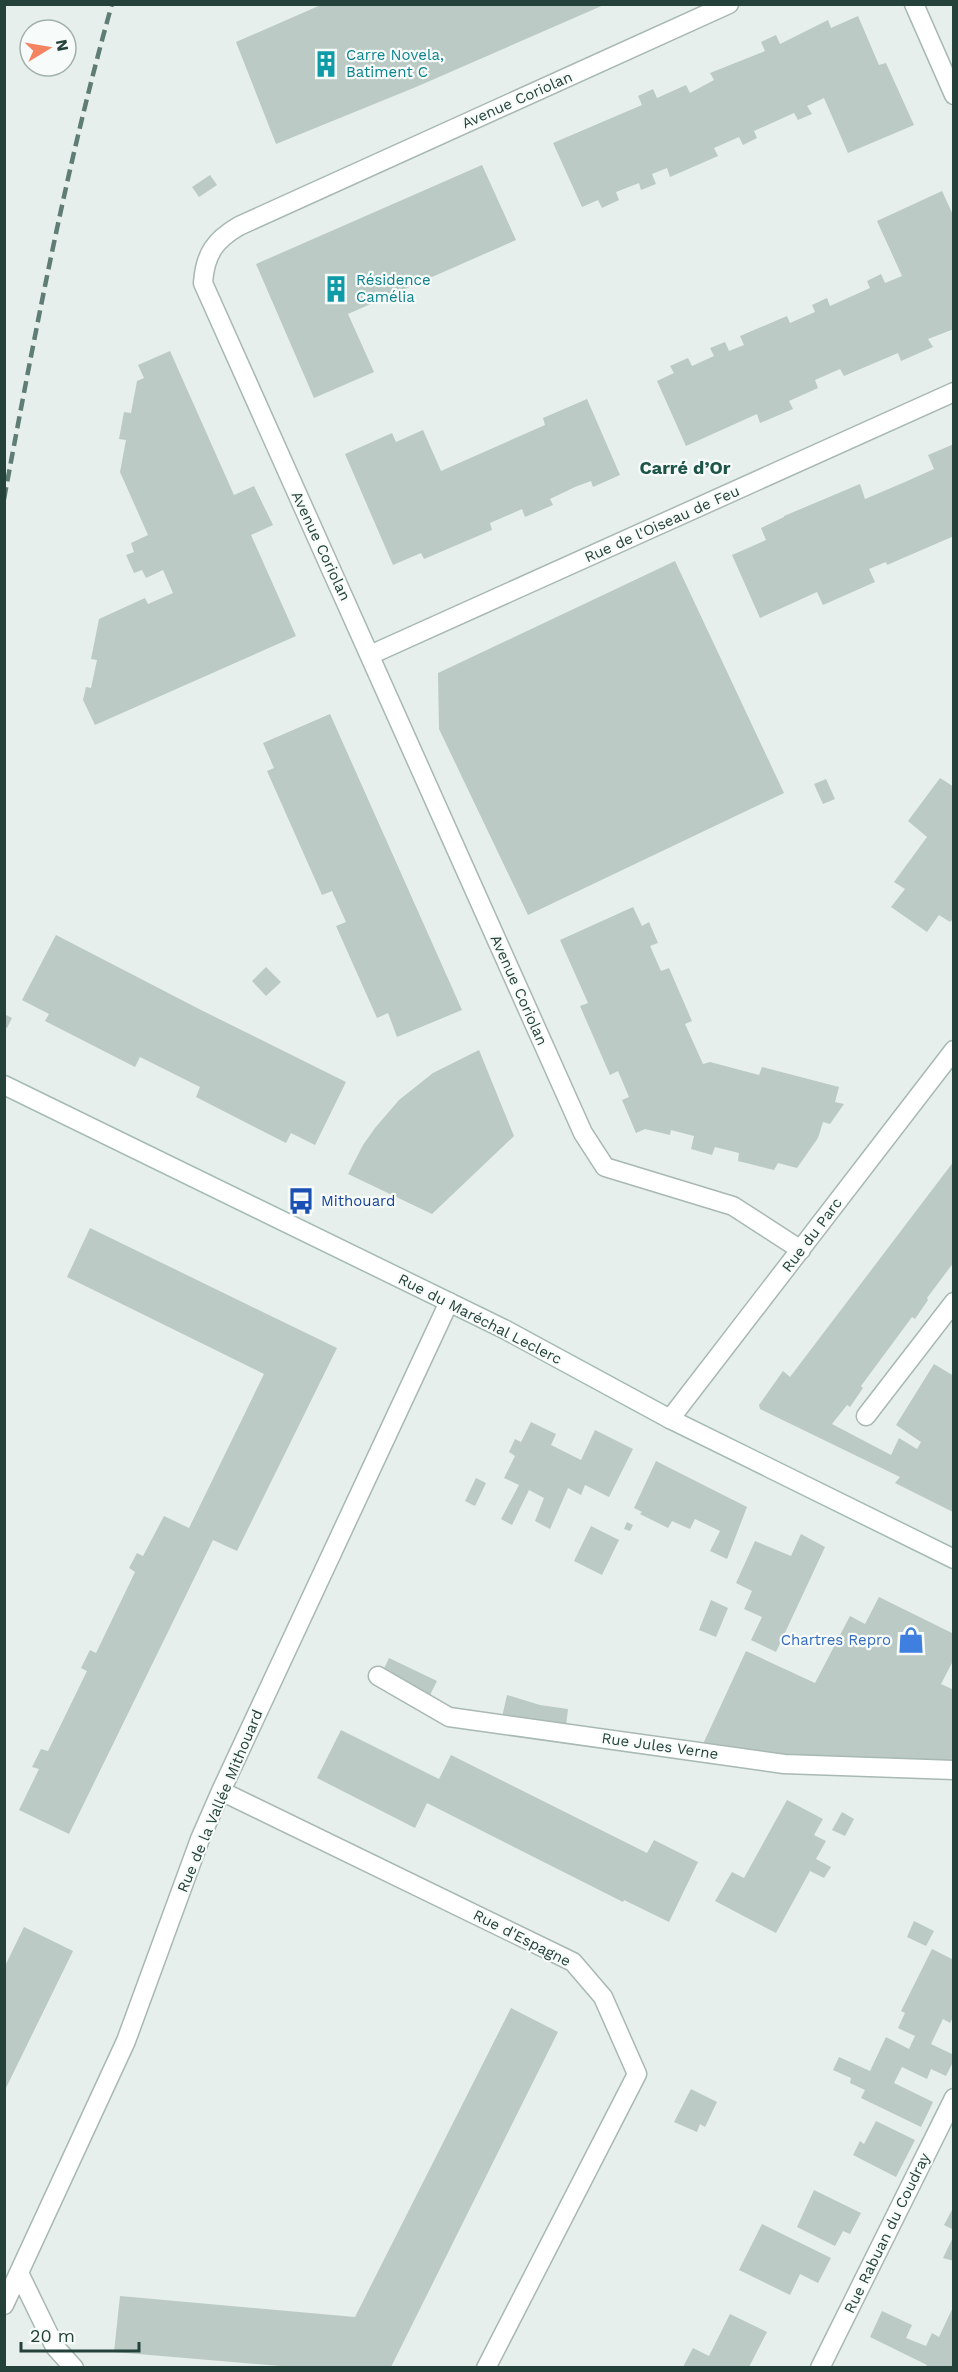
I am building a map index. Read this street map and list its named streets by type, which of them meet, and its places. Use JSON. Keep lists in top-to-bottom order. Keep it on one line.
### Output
{"streets":{"street":["Avenue Coriolan","Rue de l'Oiseau de Feu","Rue du Parc","Rue du Maréchal Leclerc","Rue Jules Verne","Rue de la Vallée Mithouard","Rue d'Espagne","Rue Rabuan du Coudray"]},"crossings":[["Avenue Coriolan","Rue de l'Oiseau de Feu"],["Avenue Coriolan","Rue du Parc"],["Rue du Parc","Rue du Maréchal Leclerc"],["Rue du Maréchal Leclerc","Rue de la Vallée Mithouard"],["Rue de la Vallée Mithouard","Rue d'Espagne"]],"districts":["Carré d’Or"],"places":{"building":["Carre Novela, Batiment C","Résidence Camélia"],"bus stop":["Mithouard"],"shop":["Chartres Repro"]},"scale_bar":"20 m","north":"right"}
